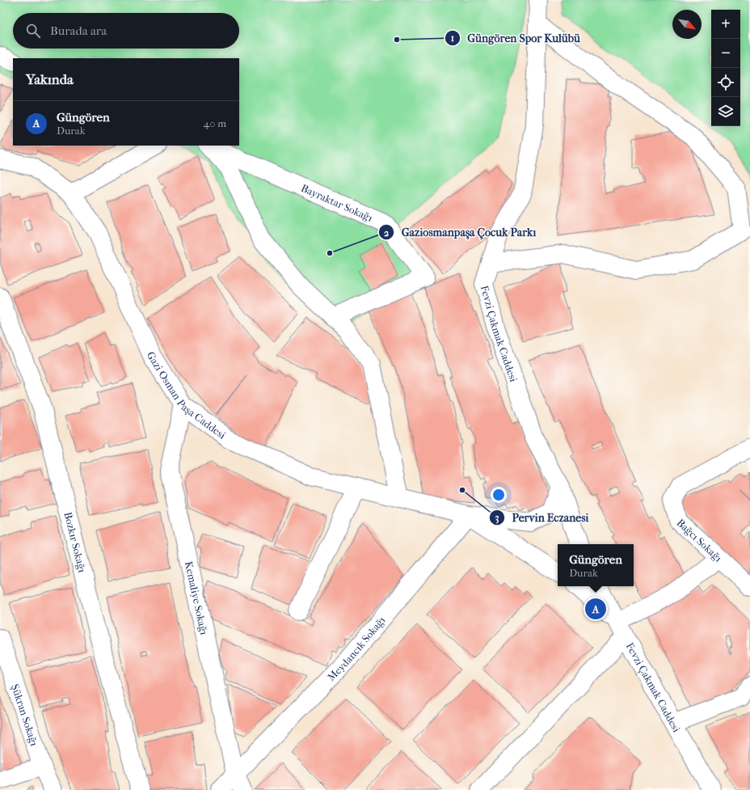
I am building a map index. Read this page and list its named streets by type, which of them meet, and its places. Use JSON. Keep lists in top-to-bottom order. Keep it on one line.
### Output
{"streets":{"street":["Bayraktar Sokağı","Fevzi Çakmak Caddesi","Gazi Osman Paşa Caddesi","Bağcı Sokağı","Bozkır Sokağı","Kemaliye Sokağı","Meydancık Sokağı","Şükran Sokağı"]},"crossings":[["Gazi Osman Paşa Caddesi","Kemaliye Sokağı"],["Gazi Osman Paşa Caddesi","Meydancık Sokağı"],["Kemaliye Sokağı","Meydancık Sokağı"]],"places":["Güngören Spor Kulübü","Gaziosmanpaşa Çocuk Parkı","Pervin Eczanesi"],"north":"bottom right","page":{"map_buttons":["+","−"],"search":"Burada ara","heading":"Yakında","list":[{"mark":"A","name":"Güngören","note":"Durak","value":"40 m"}],"popup":["Güngören","Durak"],"pins":"A"}}
